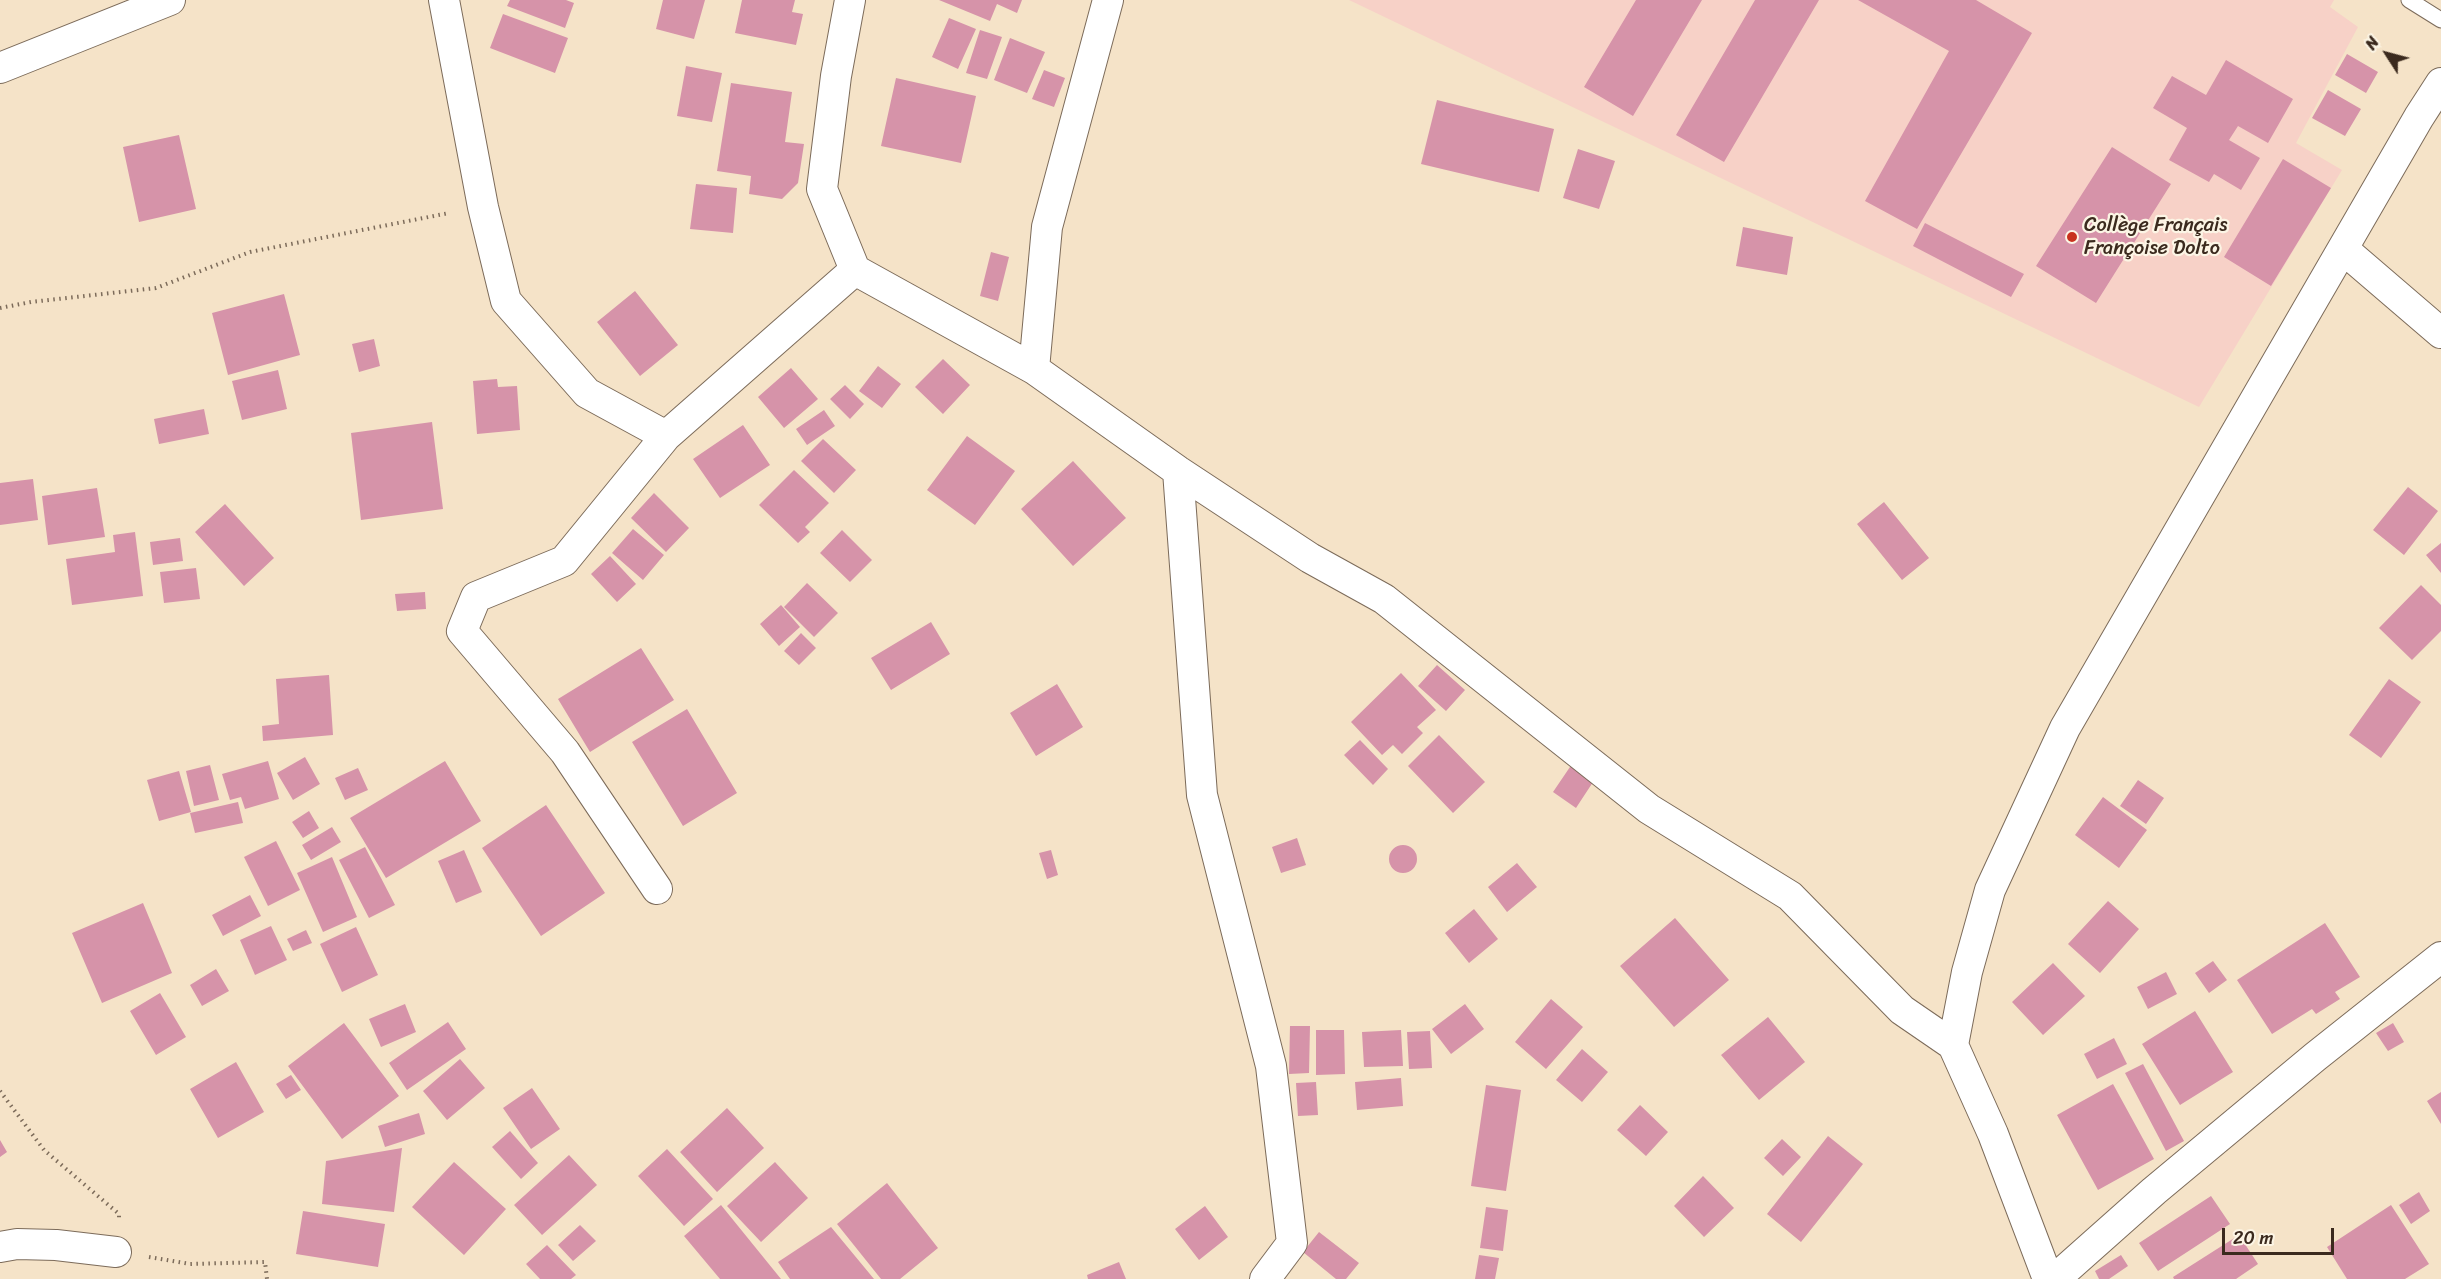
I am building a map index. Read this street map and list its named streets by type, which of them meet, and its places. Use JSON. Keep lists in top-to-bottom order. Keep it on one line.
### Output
{"places":["Collège Français Françoise Dolto"],"scale_bar":"20 m","north":"top left"}
